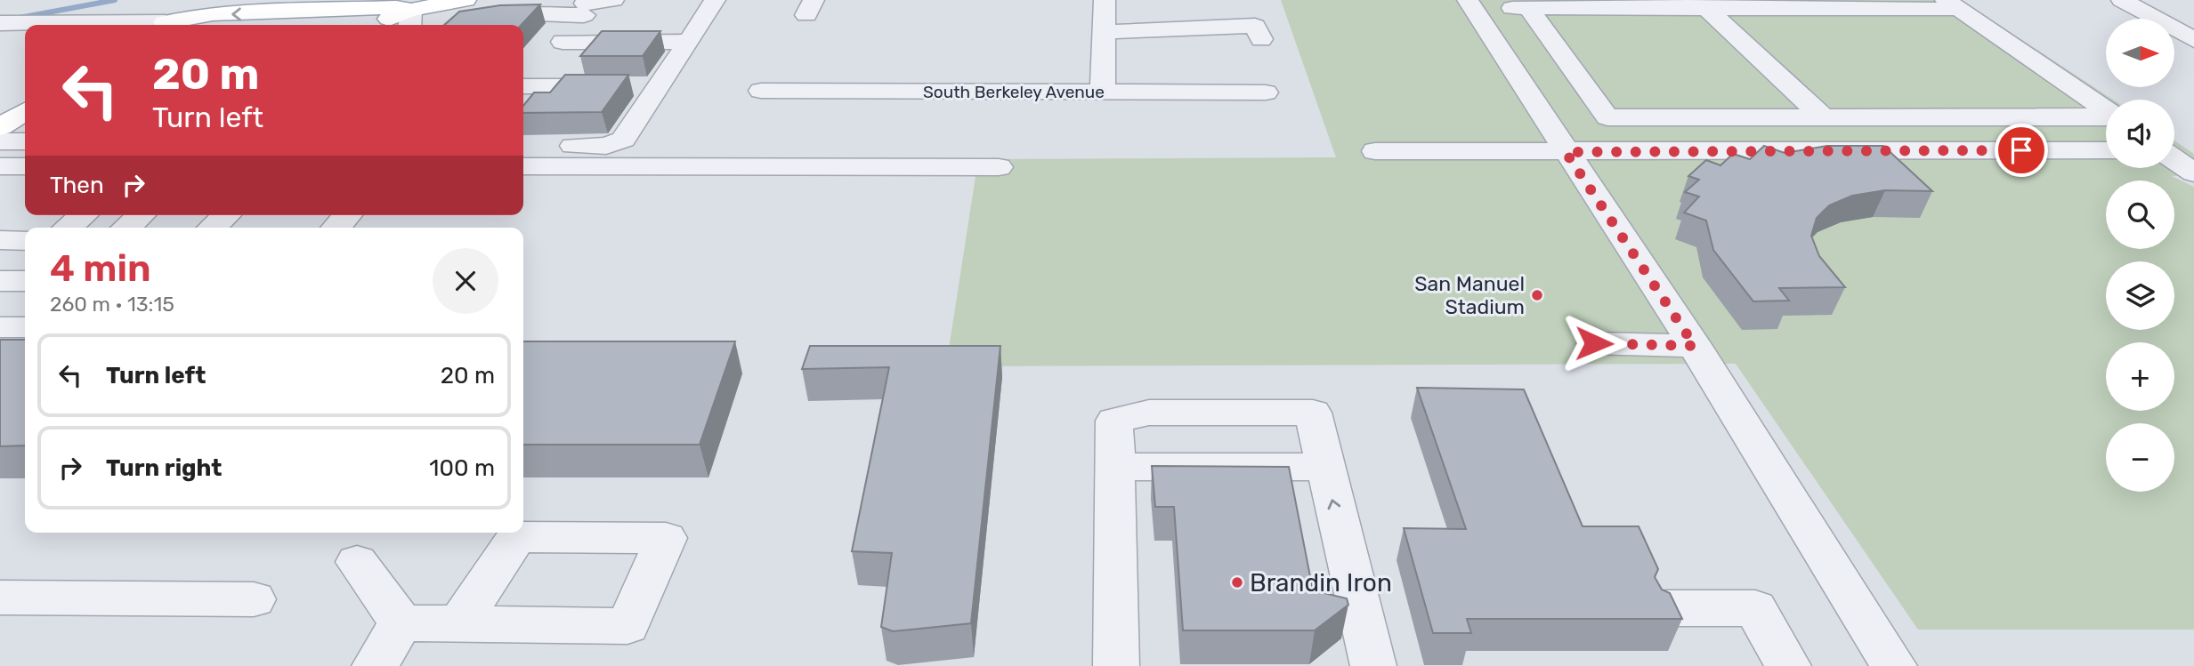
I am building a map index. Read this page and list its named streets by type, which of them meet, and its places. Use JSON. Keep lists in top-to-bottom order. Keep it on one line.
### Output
{"streets":{"street":["South Berkeley Avenue"]},"places":["San Manuel Stadium","Brandin Iron"],"north":"right","page":{"map_buttons":["+","−"],"turn":["20 m","Turn left"],"then":"Then","heading":["4 min","260 m · 13:15"],"list":[{"name":"Turn left","value":"20 m"},{"name":"Turn right","value":"100 m"}]}}
